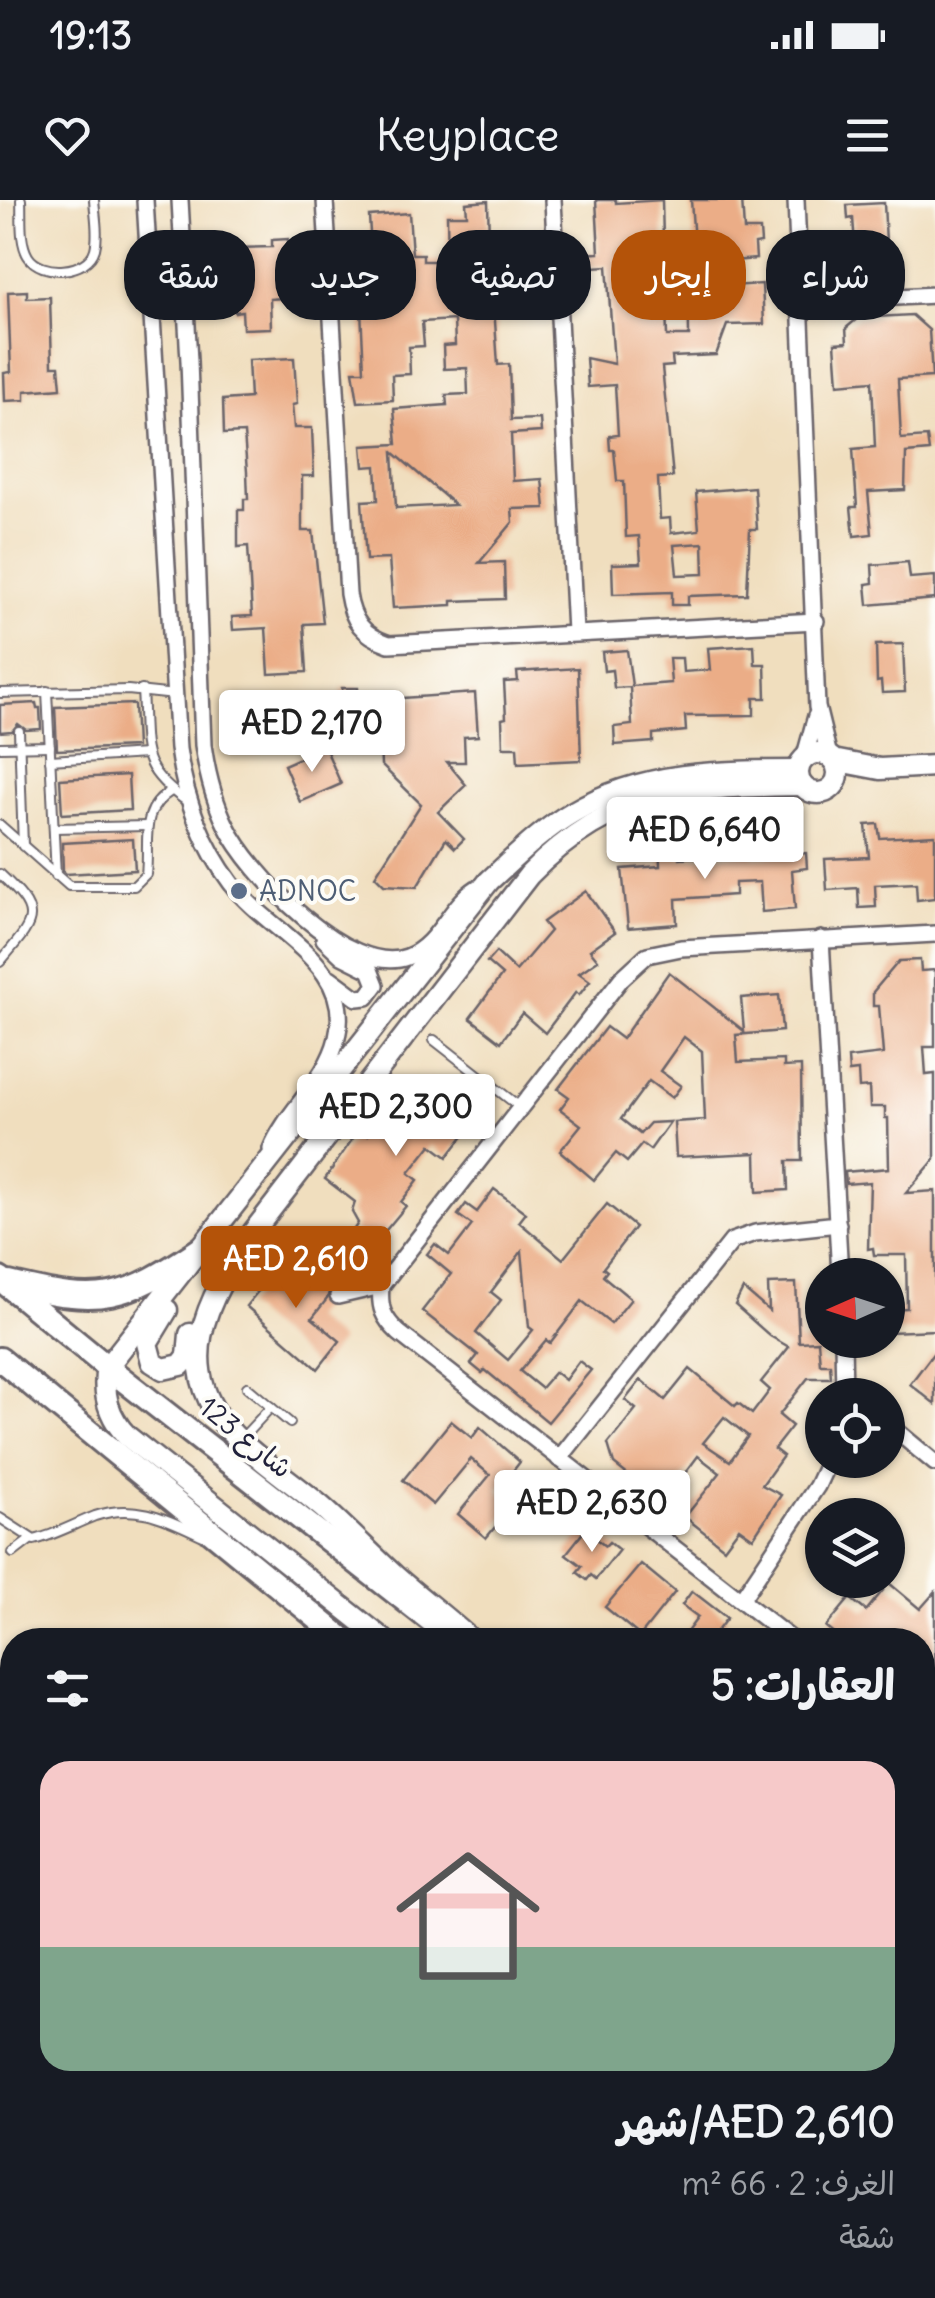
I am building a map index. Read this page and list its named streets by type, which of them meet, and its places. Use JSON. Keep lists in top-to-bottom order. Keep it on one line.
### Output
{"streets":{"main road":["شارع 123"]},"places":["ADNOC"],"north":"left","page":{"status":"19:13","header":"Keyplace","chip":["شراء","إيجار","تصفية","جديد","شقة"],"price":["AED 2,170","AED 6,640","AED 2,300","AED 2,610","AED 2,630"],"heading":"العقارات: 5","list":[{"name":"AED 2,610/شهر","note":"الغرف: 2 · 66 m² · شقة"}]}}
